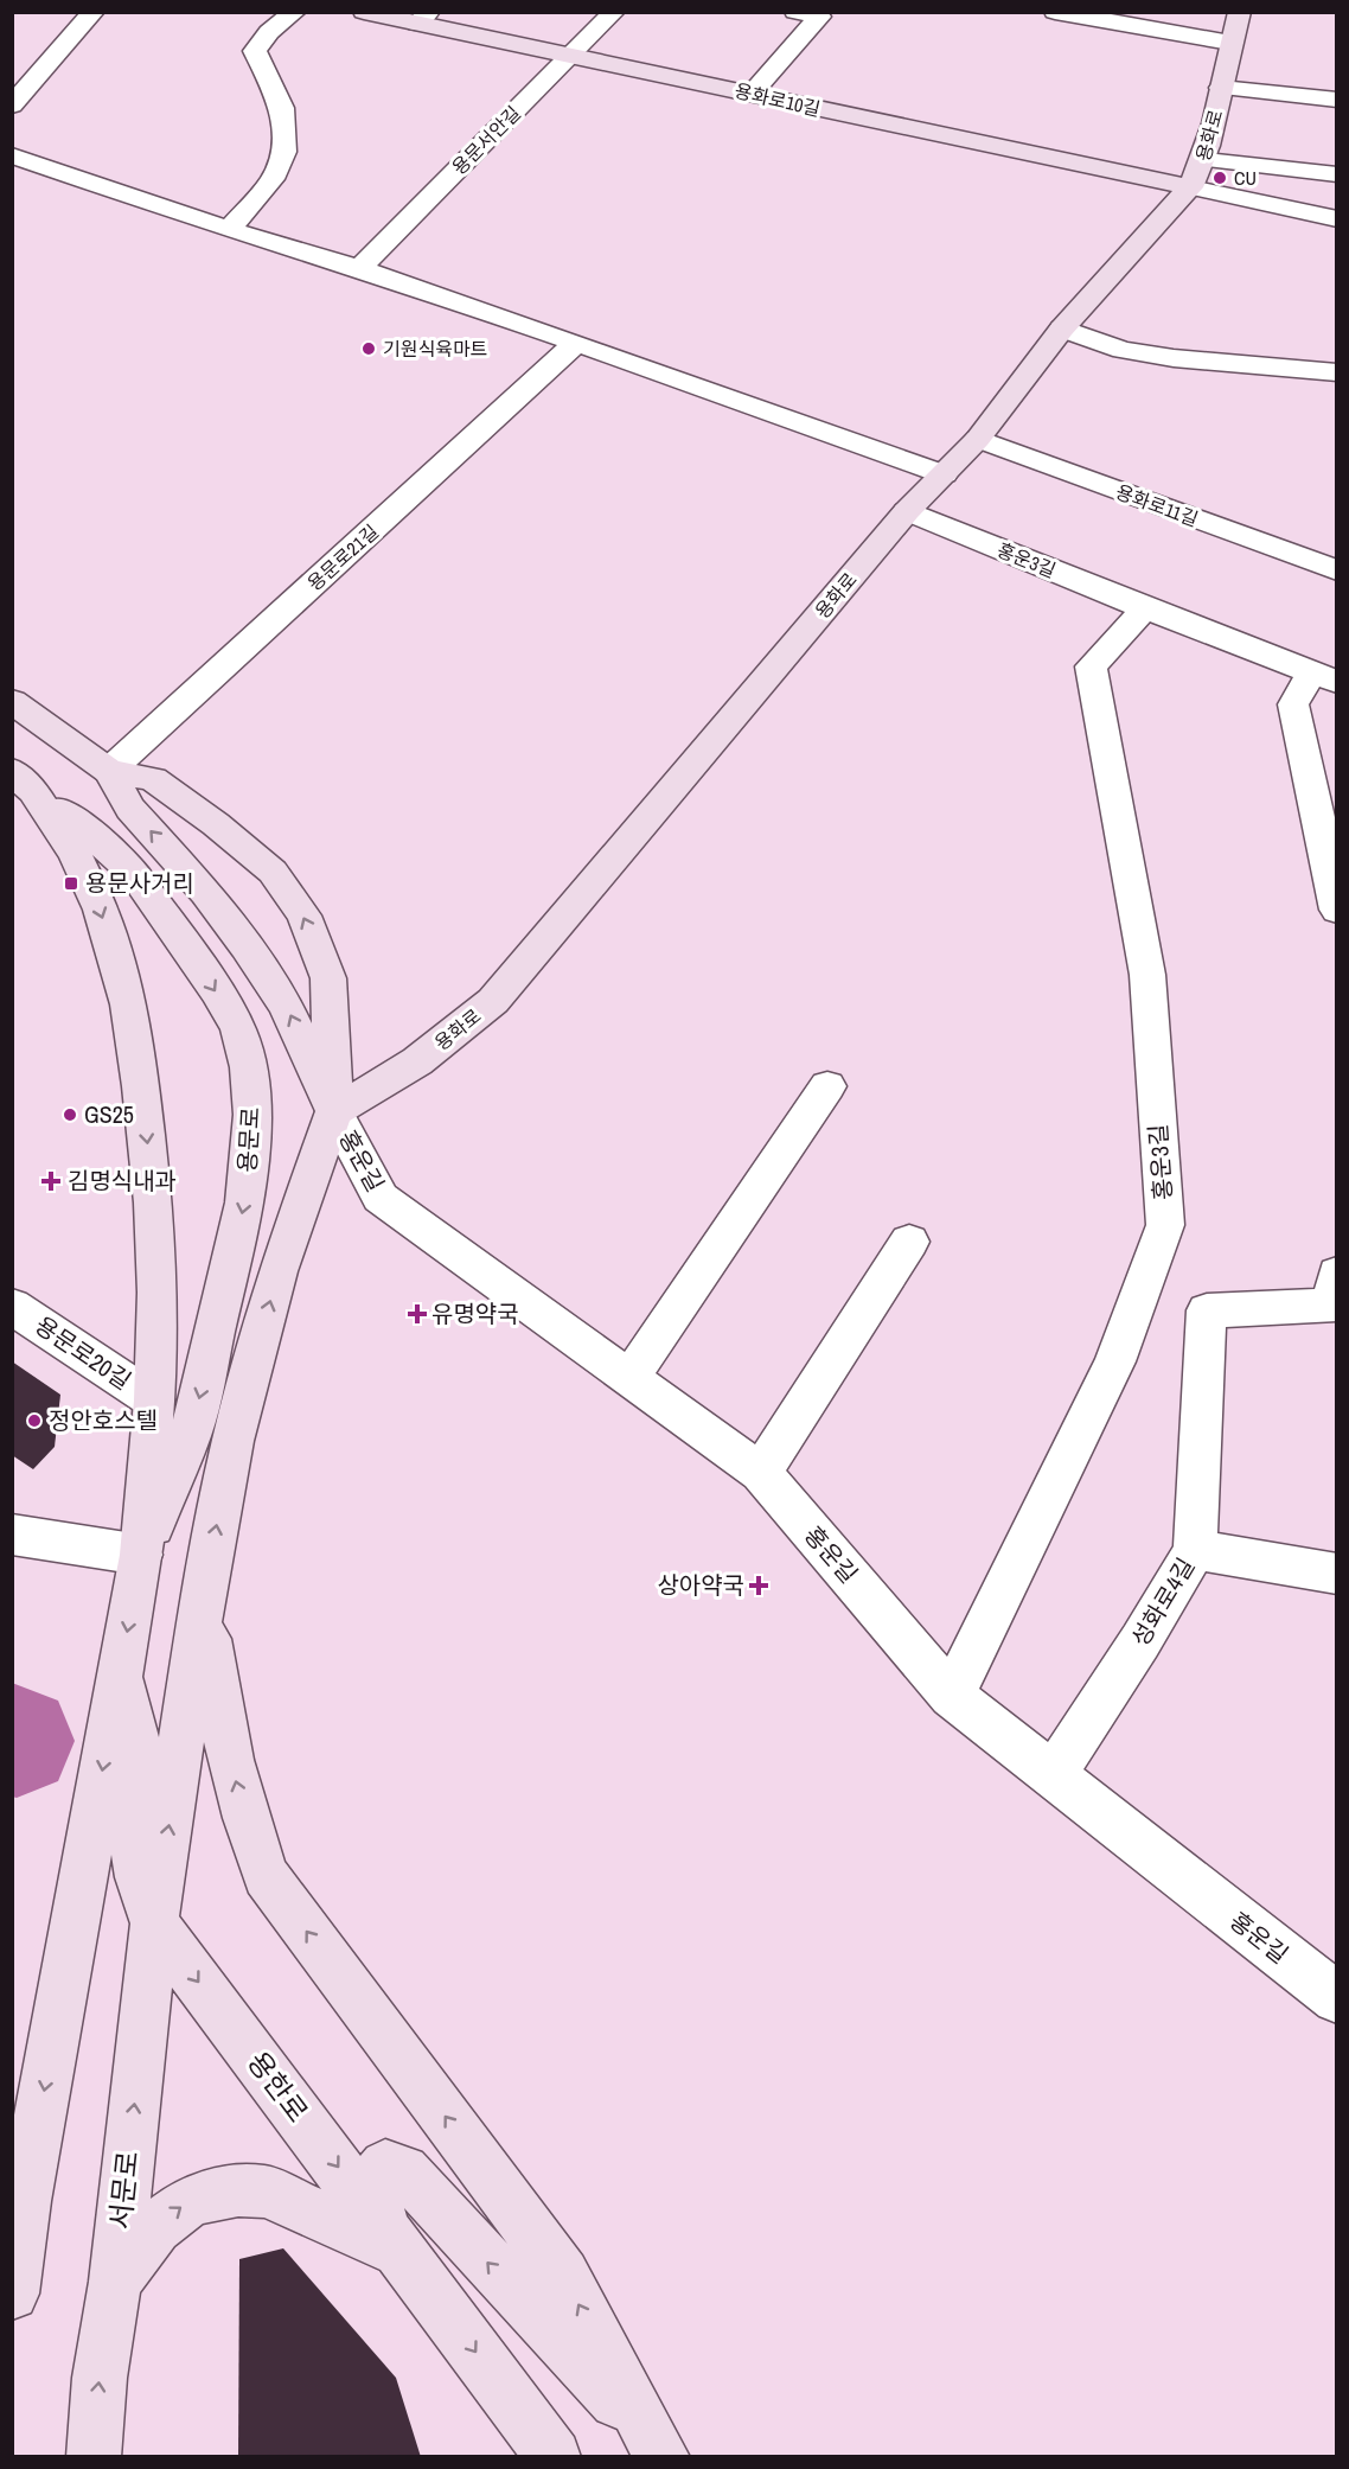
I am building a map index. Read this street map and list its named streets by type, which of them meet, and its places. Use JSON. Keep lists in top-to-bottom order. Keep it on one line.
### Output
{"streets":{"main road":["용화로10길","용화로","용문로","용한로","서문로"],"street":["용문서안길","용화로11길","용문로21길","홍운3길","홍운길","용문로20길","성화로4길"]},"crossings":[["용화로10길","용화로"],["용화로10길","용문서안길"],["용화로","용화로11길"],["용화로","홍운3길"],["용화로","홍운길"],["홍운3길","홍운길"],["홍운길","성화로4길"],["용한로","서문로"]],"places":{"other":["CU","기원식육마트","GS25","정안호스텔"],"transit":["용문사거리"],"health":["김명식내과","유명약국","상아약국"]}}
